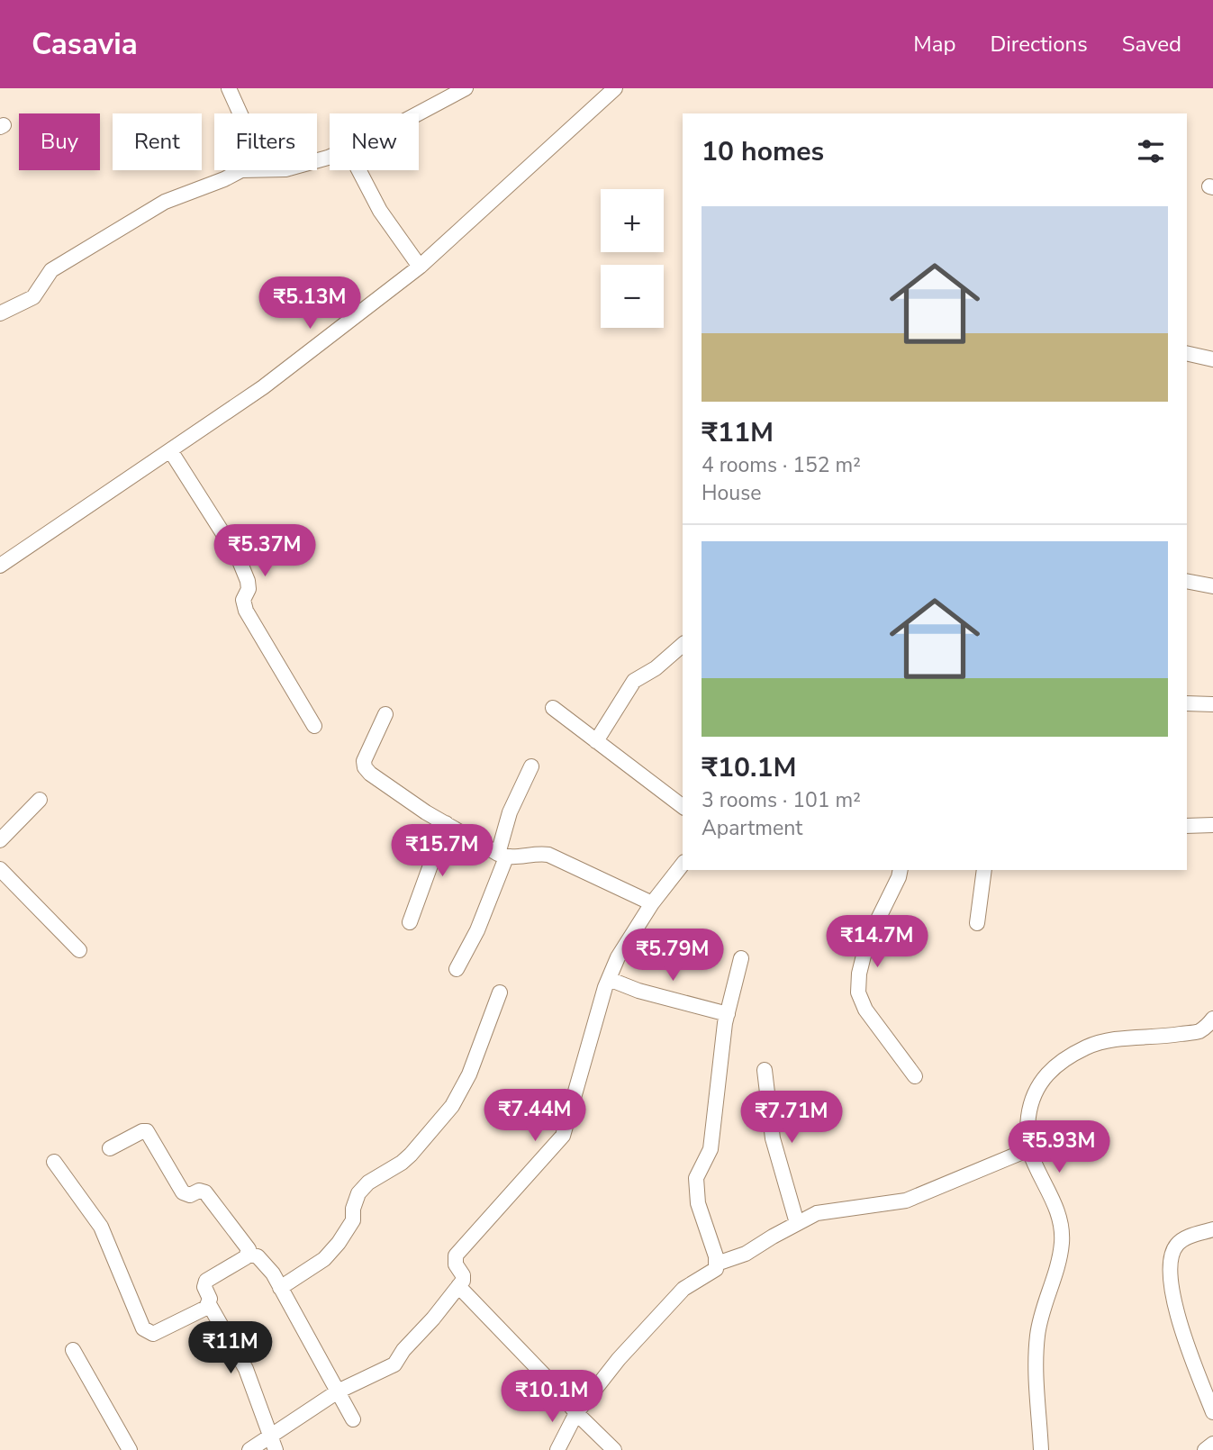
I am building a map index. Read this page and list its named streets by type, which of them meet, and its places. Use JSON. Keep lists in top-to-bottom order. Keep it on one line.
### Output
{"page":{"header":"Casavia","nav":["Map","Directions","Saved"],"chip":["Buy","Rent","Filters","New"],"heading":"10 homes","map_buttons":["+","−"],"list":[{"name":"₹11M","note":"4 rooms · 152 m² · House"},{"name":"₹10.1M","note":"3 rooms · 101 m² · Apartment"}],"price":["₹5.13M","₹5.37M","₹15.7M","₹14.7M","₹5.79M","₹7.44M","₹7.71M","₹5.93M","₹11M","₹10.1M"]}}
